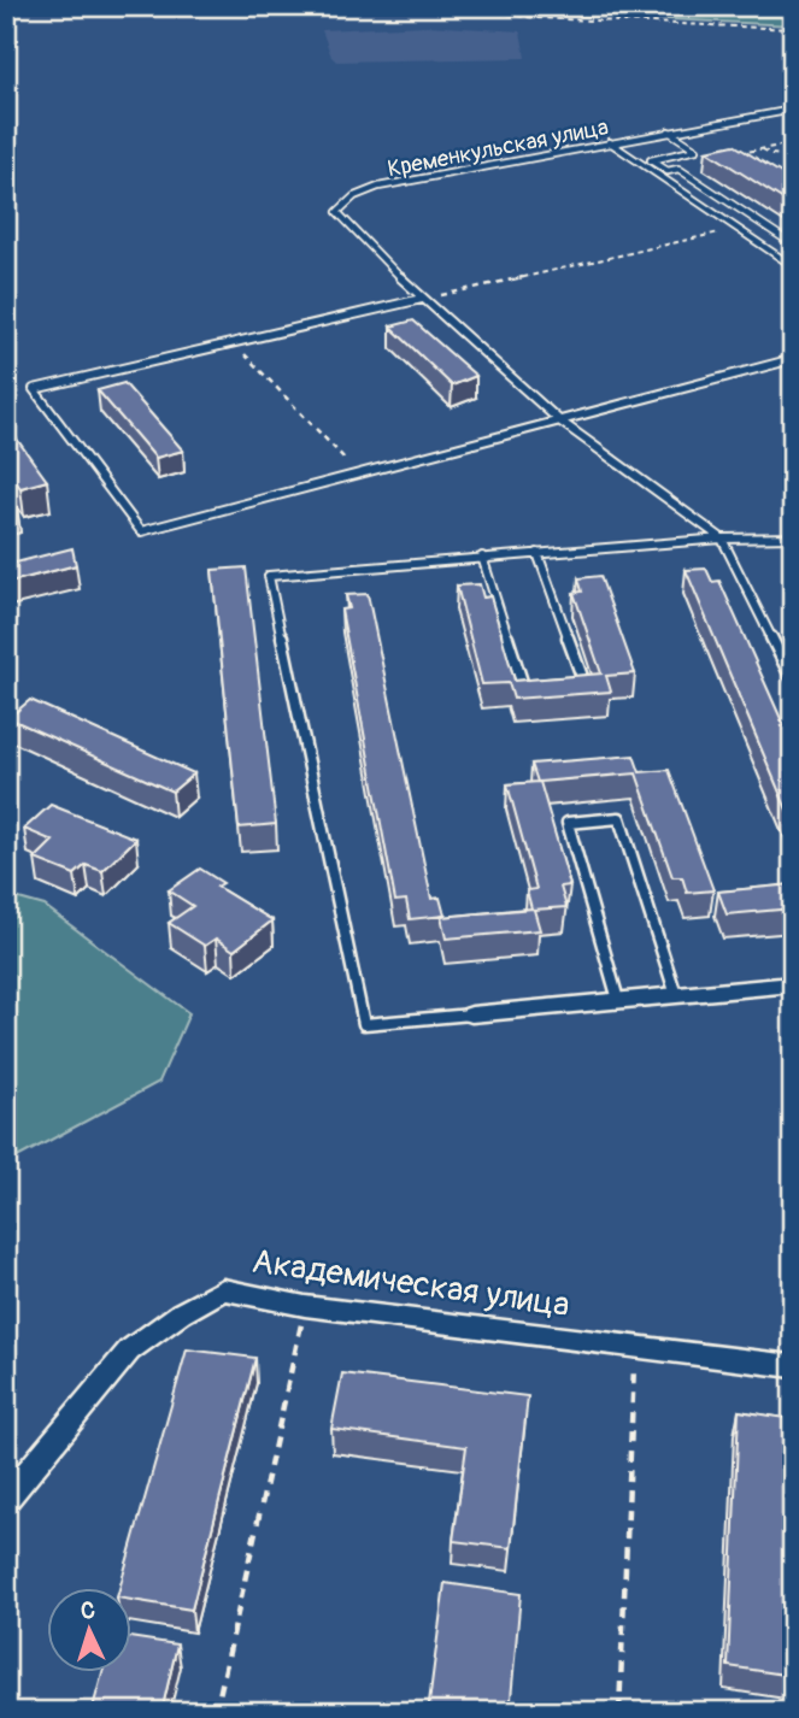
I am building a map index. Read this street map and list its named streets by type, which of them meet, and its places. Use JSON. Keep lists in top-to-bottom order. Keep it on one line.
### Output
{"streets":{"street":["Академическая улица"],"lane":["Кременкульская улица"]},"north":"top"}
